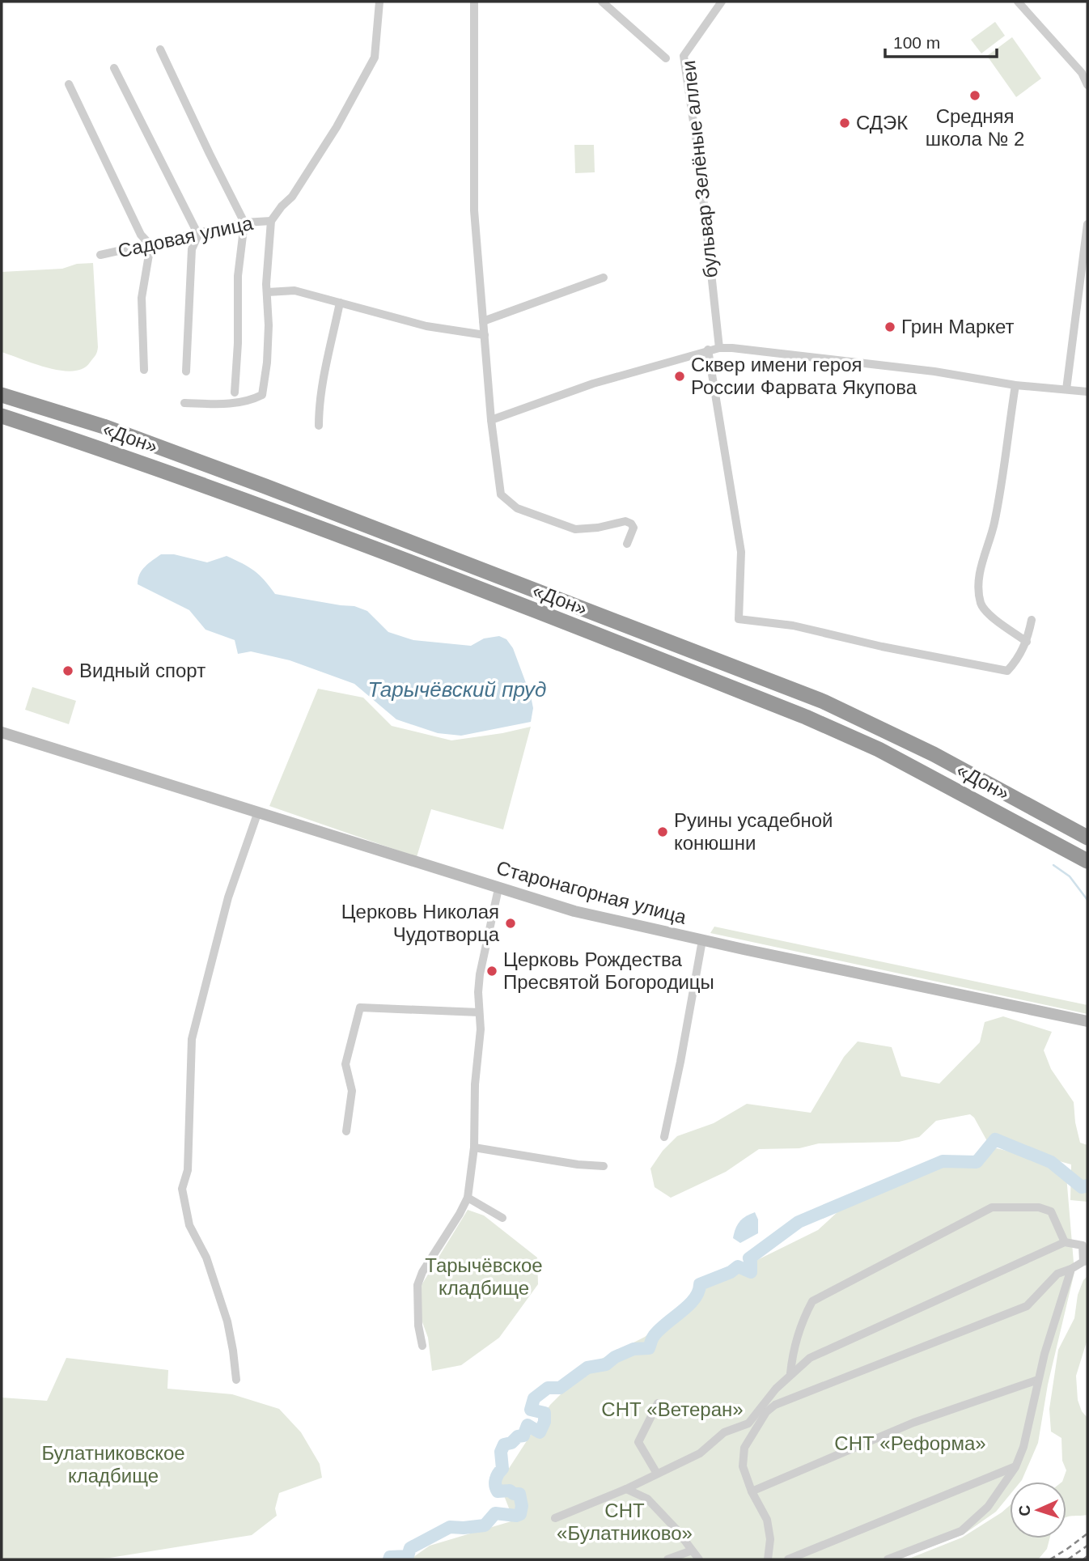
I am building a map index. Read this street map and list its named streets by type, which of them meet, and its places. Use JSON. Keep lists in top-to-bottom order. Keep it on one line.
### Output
{"streets":{"highway":["«Дон»"],"main road":["Старонагорная улица"],"street":["бульвар Зелёные аллеи","Садовая улица"]},"water":["Тарычёвский пруд"],"parks":["Тарычёвское кладбище","СНТ «Ветеран»","СНТ «Реформа»","Булатниковское кладбище","СНТ «Булатниково»"],"places":["Средняя школа № 2","СДЭК","Грин Маркет","Сквер имени героя России Фарвата Якупова","Видный спорт","Руины усадебной конюшни","Церковь Николая Чудотворца","Церковь Рождества Пресвятой Богородицы"],"scale_bar":"100 m","north":"left"}
